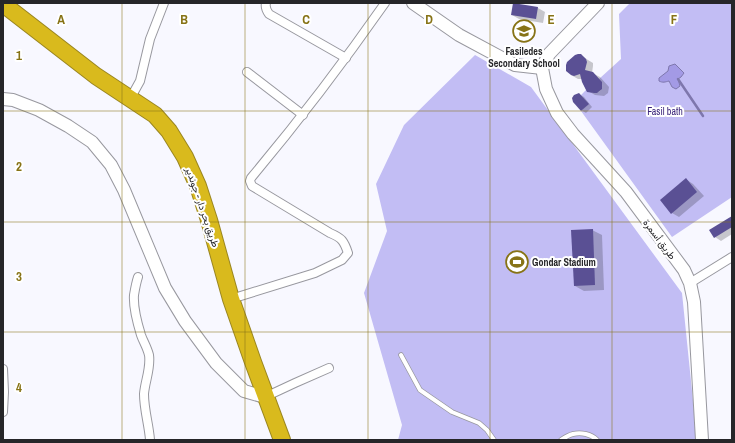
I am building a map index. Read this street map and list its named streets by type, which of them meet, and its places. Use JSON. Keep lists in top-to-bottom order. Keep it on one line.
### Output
{"streets":{"highway":["طريق بحر دار - جوندير"],"street":["طريق أسمرة"]},"parks":["Fasil bath"],"places":{"school or university":["Fasiledes Secondary School"],"sports":["Gondar Stadium"]},"grid":{"columns":["A","B","C","D","E","F"],"rows":["1","2","3","4"]}}
